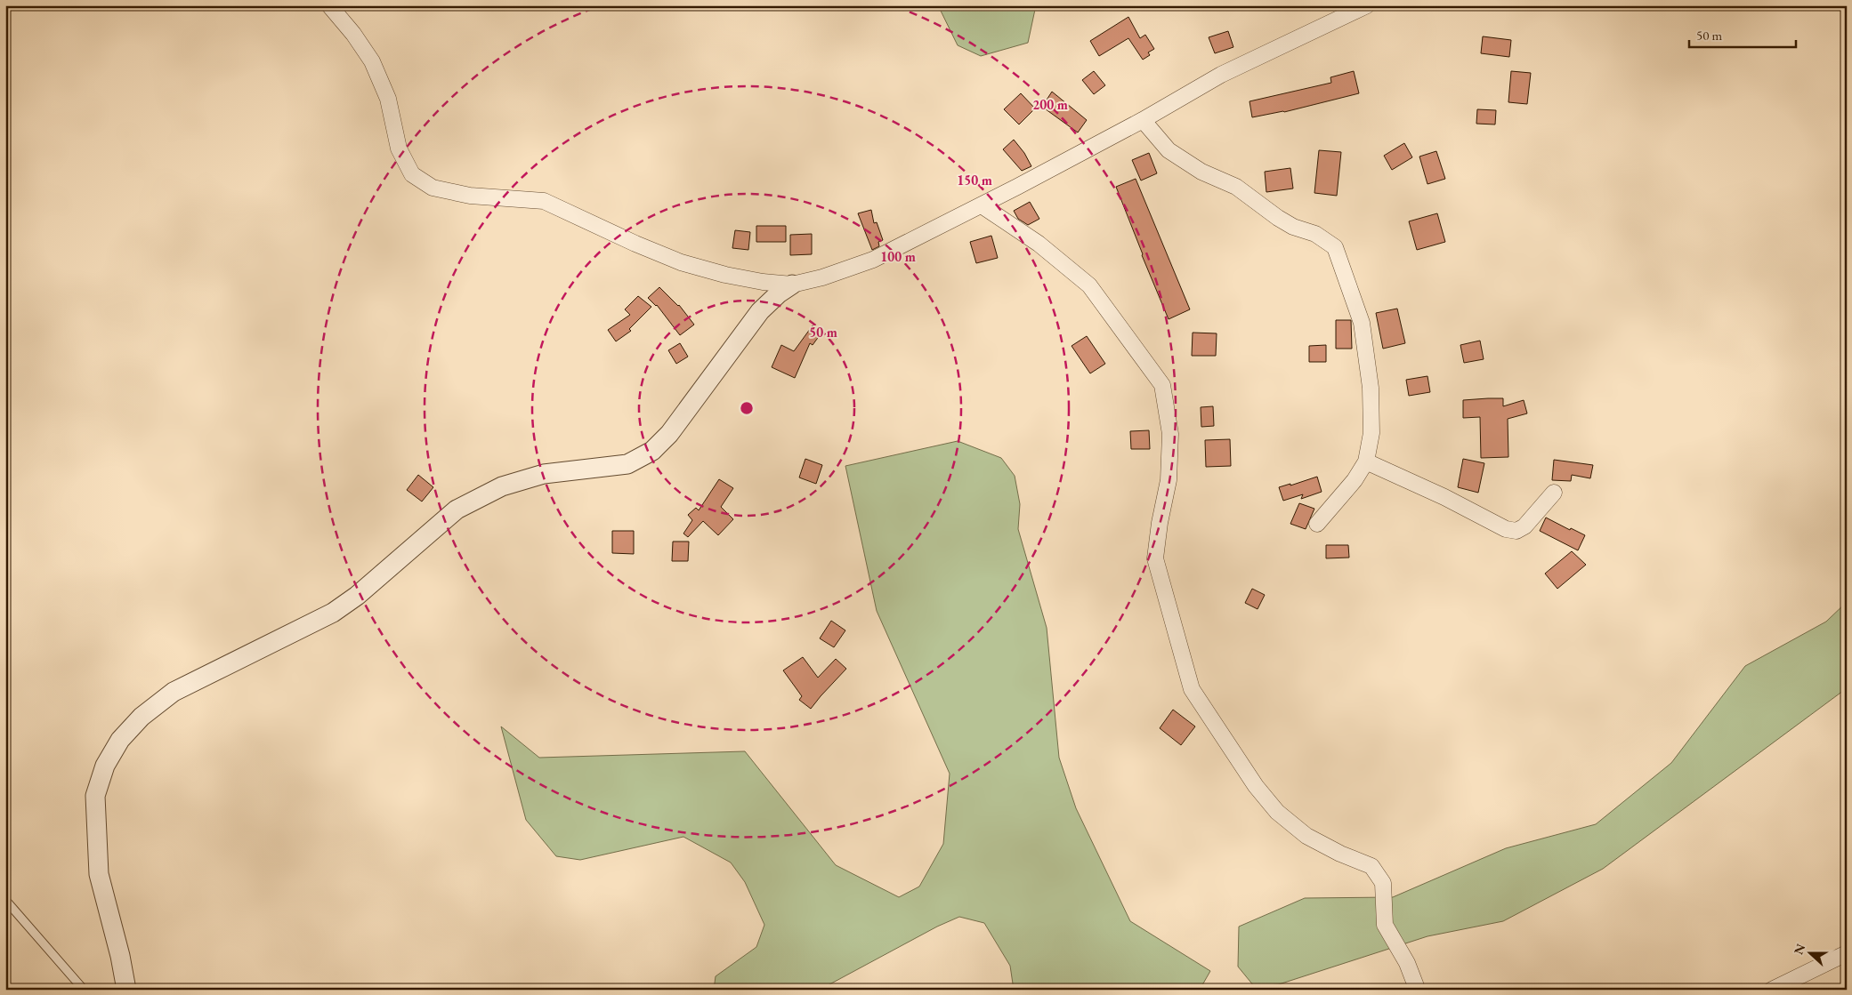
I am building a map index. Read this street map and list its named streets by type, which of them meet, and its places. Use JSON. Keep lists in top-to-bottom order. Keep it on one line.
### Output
{"scale_bar":"50 m","north":"left","rings":["200 m","150 m","100 m","50 m"]}
